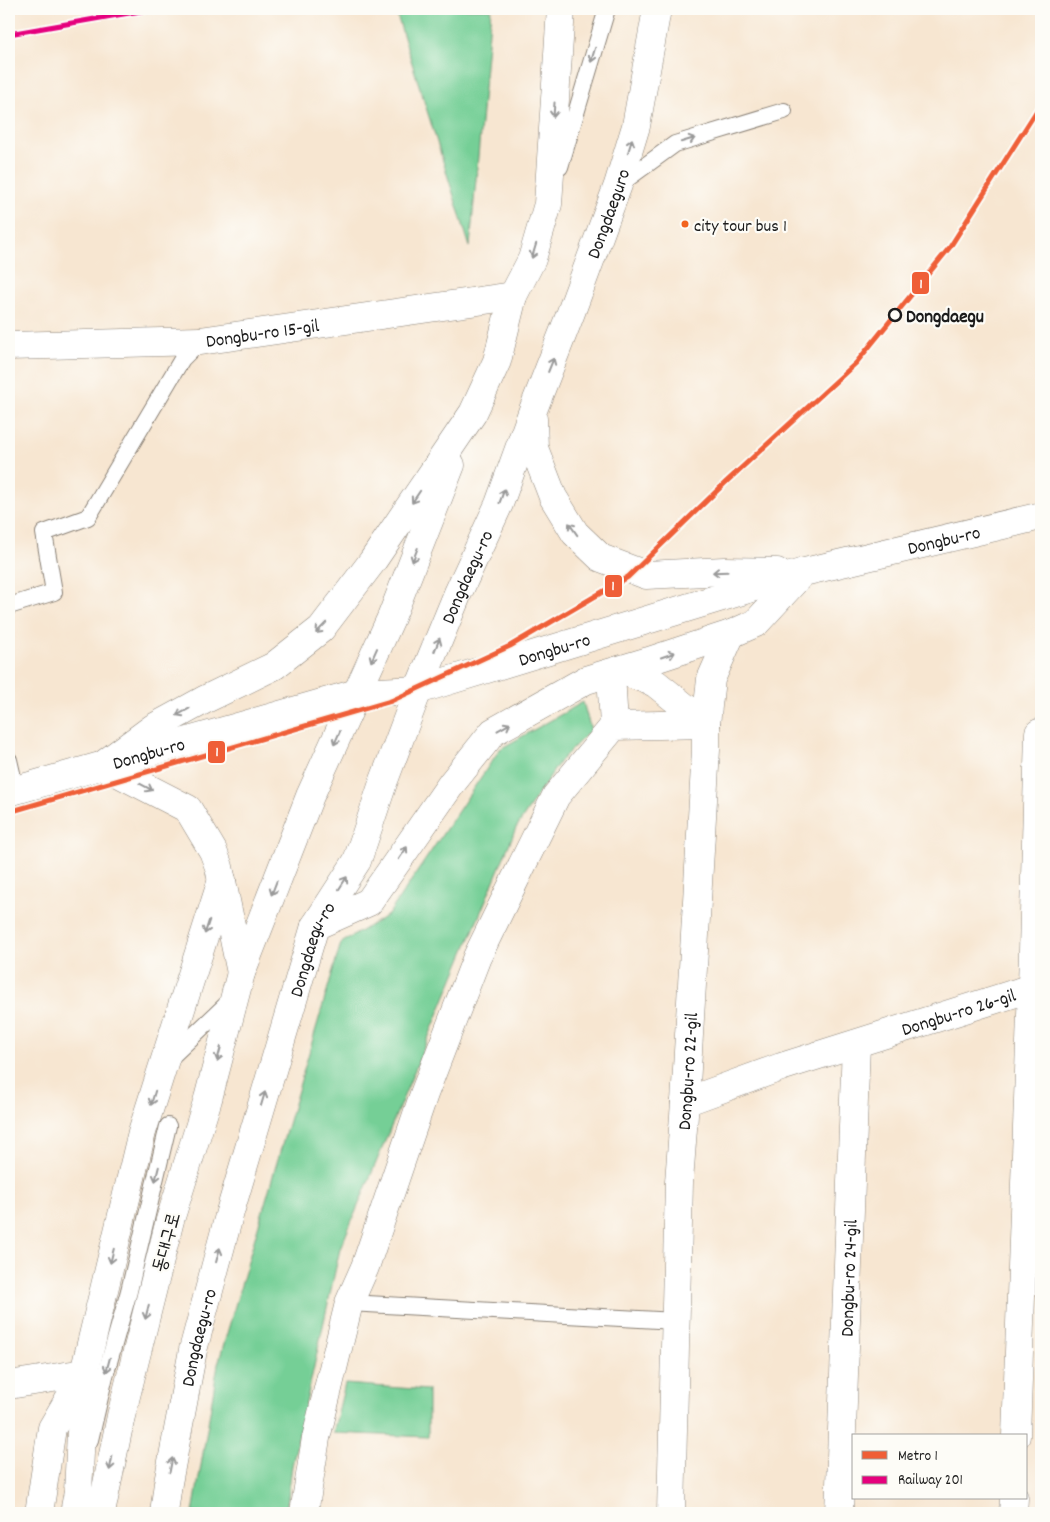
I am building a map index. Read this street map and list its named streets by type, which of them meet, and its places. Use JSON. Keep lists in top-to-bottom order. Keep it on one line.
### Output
{"streets":{"main road":["Dongdaeguro","Dongbu-ro 15-gil","Dongbu-ro","Dongdaegu-ro","Dongbu-ro 26-gil","Dongbu-ro 22-gil","동대구로","Dongbu-ro 24-gil"]},"crossings":[["Dongdaeguro","Dongdaegu-ro"],["Dongbu-ro","Dongdaegu-ro"],["Dongbu-ro","동대구로"],["Dongbu-ro 26-gil","Dongbu-ro 22-gil"],["Dongbu-ro 26-gil","Dongbu-ro 24-gil"]],"places":["city tour bus 1","Dongdaegu"],"lines":["rail line 201","metro line 1"],"legend":["Metro 1","Railway 201"]}
